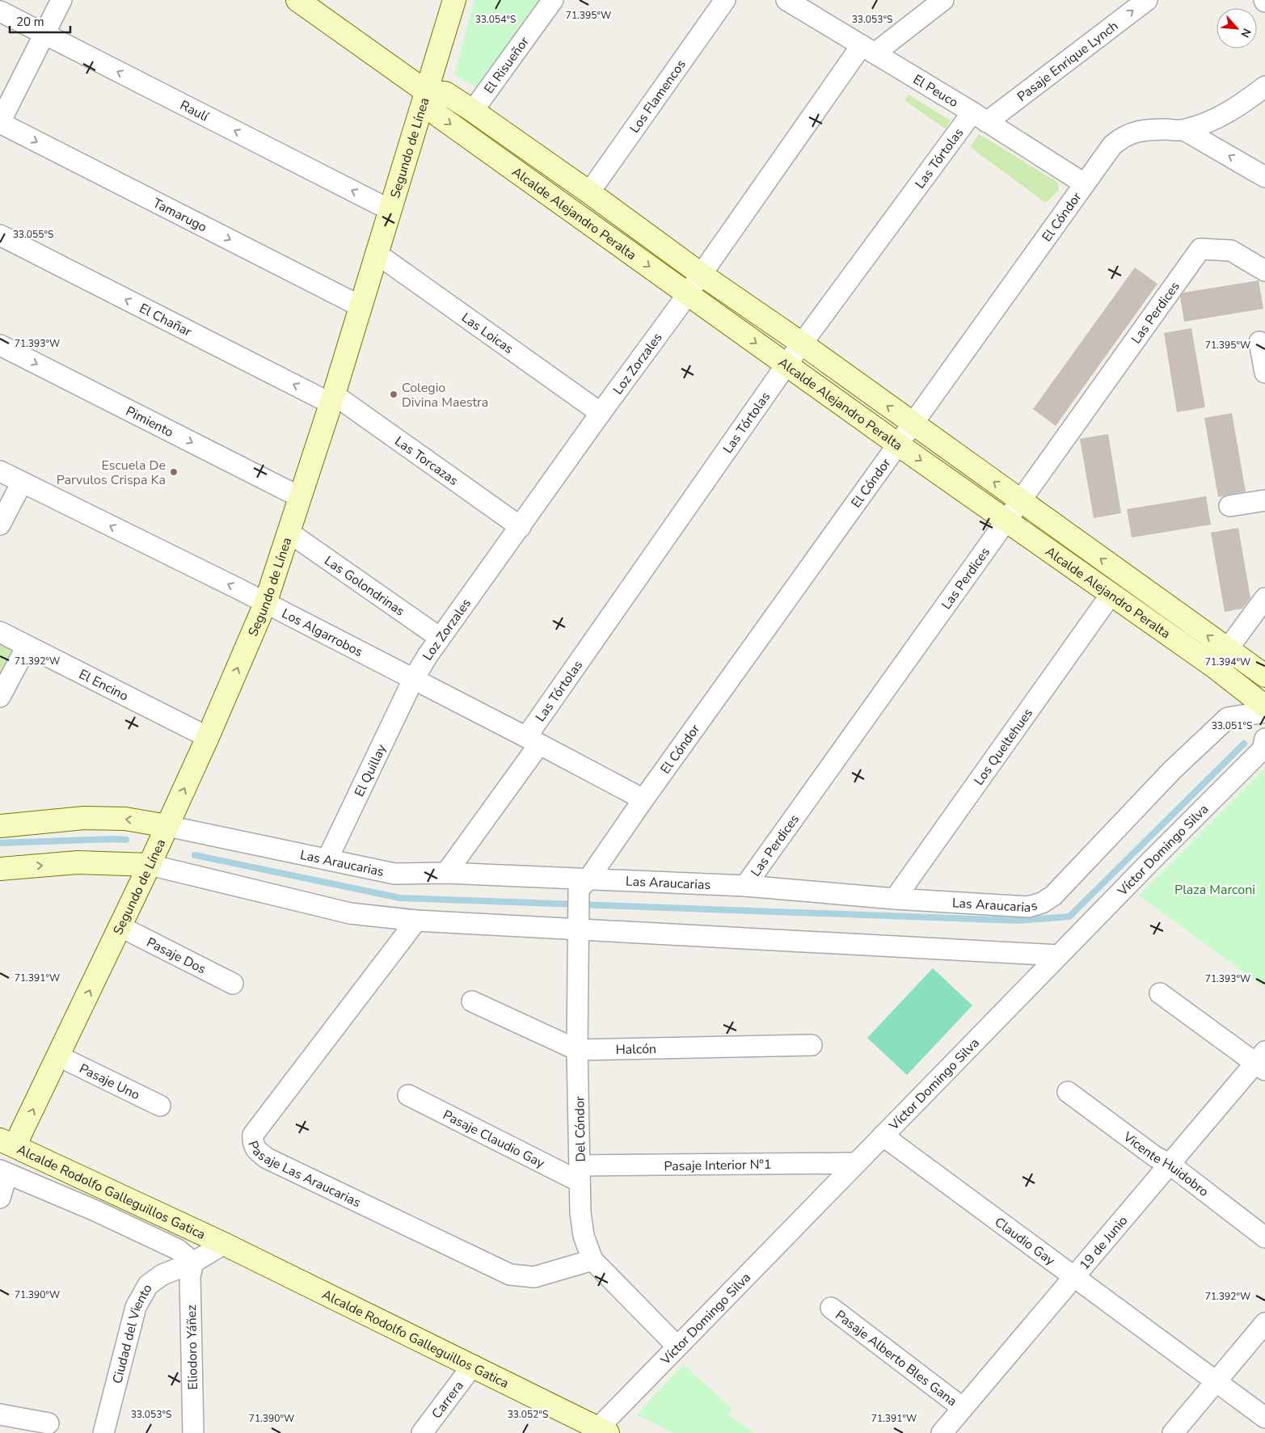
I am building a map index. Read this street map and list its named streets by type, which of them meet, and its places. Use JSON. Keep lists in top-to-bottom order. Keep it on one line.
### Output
{"streets":{"main road":["Segundo de Línea","Alcalde Alejandro Peralta","Las Araucarias","Alcalde Rodolfo Galleguillos Gatica"],"street":["Pasaje Enrique Lynch","El Risueñor","El Peuco","Los Flamencos","Raulí","Las Tórtolas","Tamarugo","El Cóndor","Las Perdices","El Chañar","Las Loicas","Loz Zorzales","Pimiento","Las Torcazas","Las Golondrinas","Los Algarrobos","El Encino","Los Queltehues","El Quillay","Víctor Domingo Silva","Pasaje Dos","Halcón","Pasaje Uno","Del Cóndor","Pasaje Claudio Gay","Vicente Huidobro","Pasaje Interior Nº1","Pasaje Las Araucarias","Claudio Gay","19 de Junio","Ciudad del Viento","Eliodoro Yáñez","Pasaje Alberto Bles Gana","Carrera"]},"crossings":[["Pasaje Enrique Lynch","El Peuco"],["Pasaje Enrique Lynch","Las Tórtolas"],["El Risueñor","Alcalde Alejandro Peralta"],["El Peuco","Las Tórtolas"],["El Peuco","El Cóndor"],["El Peuco","Loz Zorzales"],["Los Flamencos","Alcalde Alejandro Peralta"],["Raulí","Segundo de Línea"],["Segundo de Línea","Alcalde Alejandro Peralta"],["Segundo de Línea","Tamarugo"],["Segundo de Línea","El Chañar"],["Segundo de Línea","Las Loicas"],["Segundo de Línea","Pimiento"],["Segundo de Línea","Las Torcazas"],["Segundo de Línea","Las Golondrinas"],["Segundo de Línea","Los Algarrobos"],["Segundo de Línea","El Encino"],["Segundo de Línea","Las Araucarias"],["Segundo de Línea","Pasaje Dos"],["Segundo de Línea","Pasaje Uno"],["Segundo de Línea","Alcalde Rodolfo Galleguillos Gatica"],["Las Tórtolas","Alcalde Alejandro Peralta"],["Las Tórtolas","Los Algarrobos"],["Las Tórtolas","Las Araucarias"],["Alcalde Alejandro Peralta","El Cóndor"],["Alcalde Alejandro Peralta","Las Perdices"],["Alcalde Alejandro Peralta","Loz Zorzales"],["Alcalde Alejandro Peralta","Los Queltehues"],["El Cóndor","Los Algarrobos"],["El Cóndor","Las Araucarias"],["El Cóndor","Del Cóndor"],["Las Perdices","Las Araucarias"],["El Chañar","Las Torcazas"],["Las Loicas","Loz Zorzales"],["Loz Zorzales","Las Torcazas"],["Loz Zorzales","Las Golondrinas"],["Loz Zorzales","Los Algarrobos"],["Loz Zorzales","El Quillay"],["Los Algarrobos","El Quillay"],["Los Queltehues","Las Araucarias"],["El Quillay","Las Araucarias"],["Víctor Domingo Silva","Del Cóndor"],["Víctor Domingo Silva","Pasaje Interior Nº1"],["Víctor Domingo Silva","Alcalde Rodolfo Galleguillos Gatica"],["Víctor Domingo Silva","Claudio Gay"],["Las Araucarias","Del Cóndor"],["Halcón","Del Cóndor"],["Del Cóndor","Pasaje Claudio Gay"],["Del Cóndor","Pasaje Interior Nº1"],["Del Cóndor","Pasaje Las Araucarias"],["Pasaje Claudio Gay","Pasaje Interior Nº1"],["Vicente Huidobro","19 de Junio"],["Alcalde Rodolfo Galleguillos Gatica","Ciudad del Viento"],["Alcalde Rodolfo Galleguillos Gatica","Eliodoro Yáñez"],["Alcalde Rodolfo Galleguillos Gatica","Carrera"],["Claudio Gay","19 de Junio"],["19 de Junio","Pasaje Alberto Bles Gana"],["Ciudad del Viento","Eliodoro Yáñez"]],"one_way":["Pasaje Enrique Lynch","Raulí","Segundo de Línea","Tamarugo","El Chañar","Pimiento","Los Algarrobos"],"parks":["Plaza Marconi"],"places":["Colegio Divina Maestra","Escuela De Parvulos Crispa Ka"],"scale_bar":"20 m","north":"bottom right","coordinates":["71.395°W","33.054°S","33.053°S","33.055°S","71.393°W","71.392°W","71.394°W","33.051°S","71.391°W","71.390°W","33.052°S"]}
